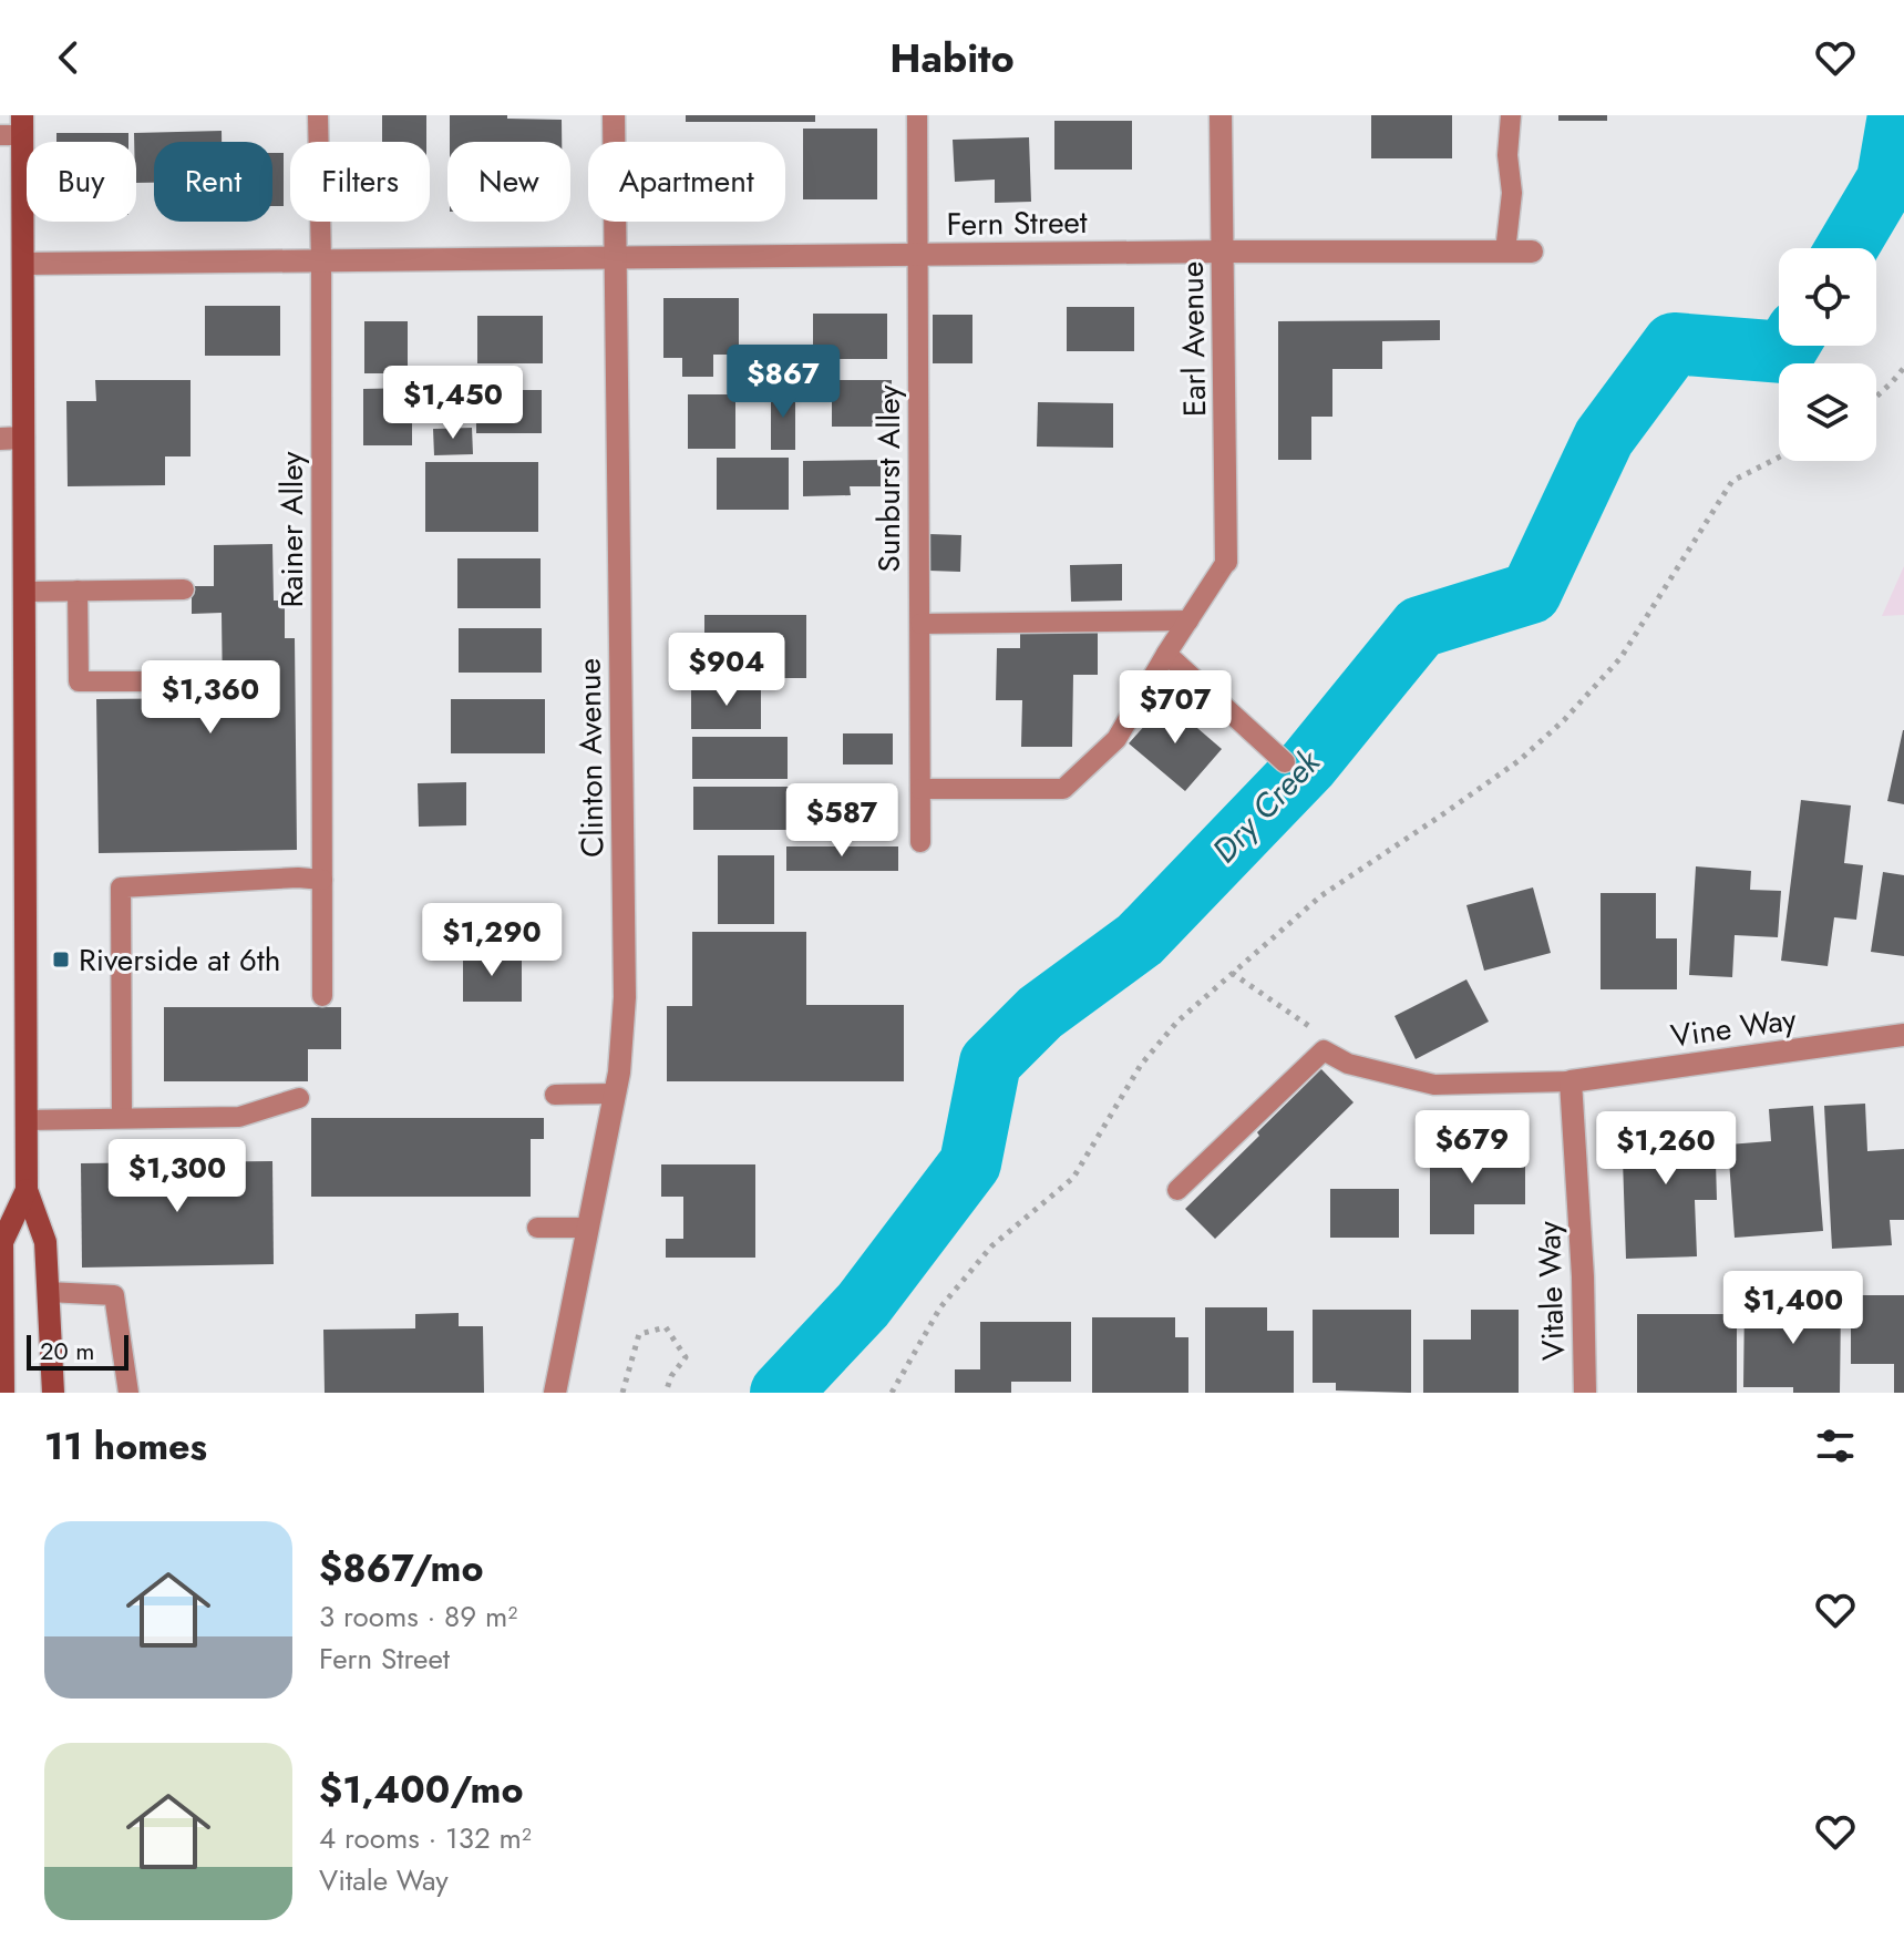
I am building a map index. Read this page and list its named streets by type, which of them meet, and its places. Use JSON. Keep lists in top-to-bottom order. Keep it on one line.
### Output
{"streets":{"street":["Fern Street","Earl Avenue","Clinton Avenue","Vine Way","Vitale Way"],"lane":["Sunburst Alley","Rainer Alley"]},"crossings":[["Fern Street","Earl Avenue"],["Fern Street","Sunburst Alley"],["Fern Street","Rainer Alley"],["Fern Street","Clinton Avenue"],["Vine Way","Vitale Way"]],"water":["Dry Creek"],"places":{"transit":["Riverside at 6th"]},"scale_bar":"20 m","page":{"header":"Habito","chip":["Buy","Rent","Filters","New","Apartment"],"price":["$867","$1,450","$904","$1,360","$707","$587","$1,290","$679","$1,260","$1,300","$1,400"],"scale":"20 m","heading":"11 homes","list":[{"name":"$867/mo","note":"3 rooms · 89 m² · Fern Street"},{"name":"$1,400/mo","note":"4 rooms · 132 m² · Vitale Way"}]}}
